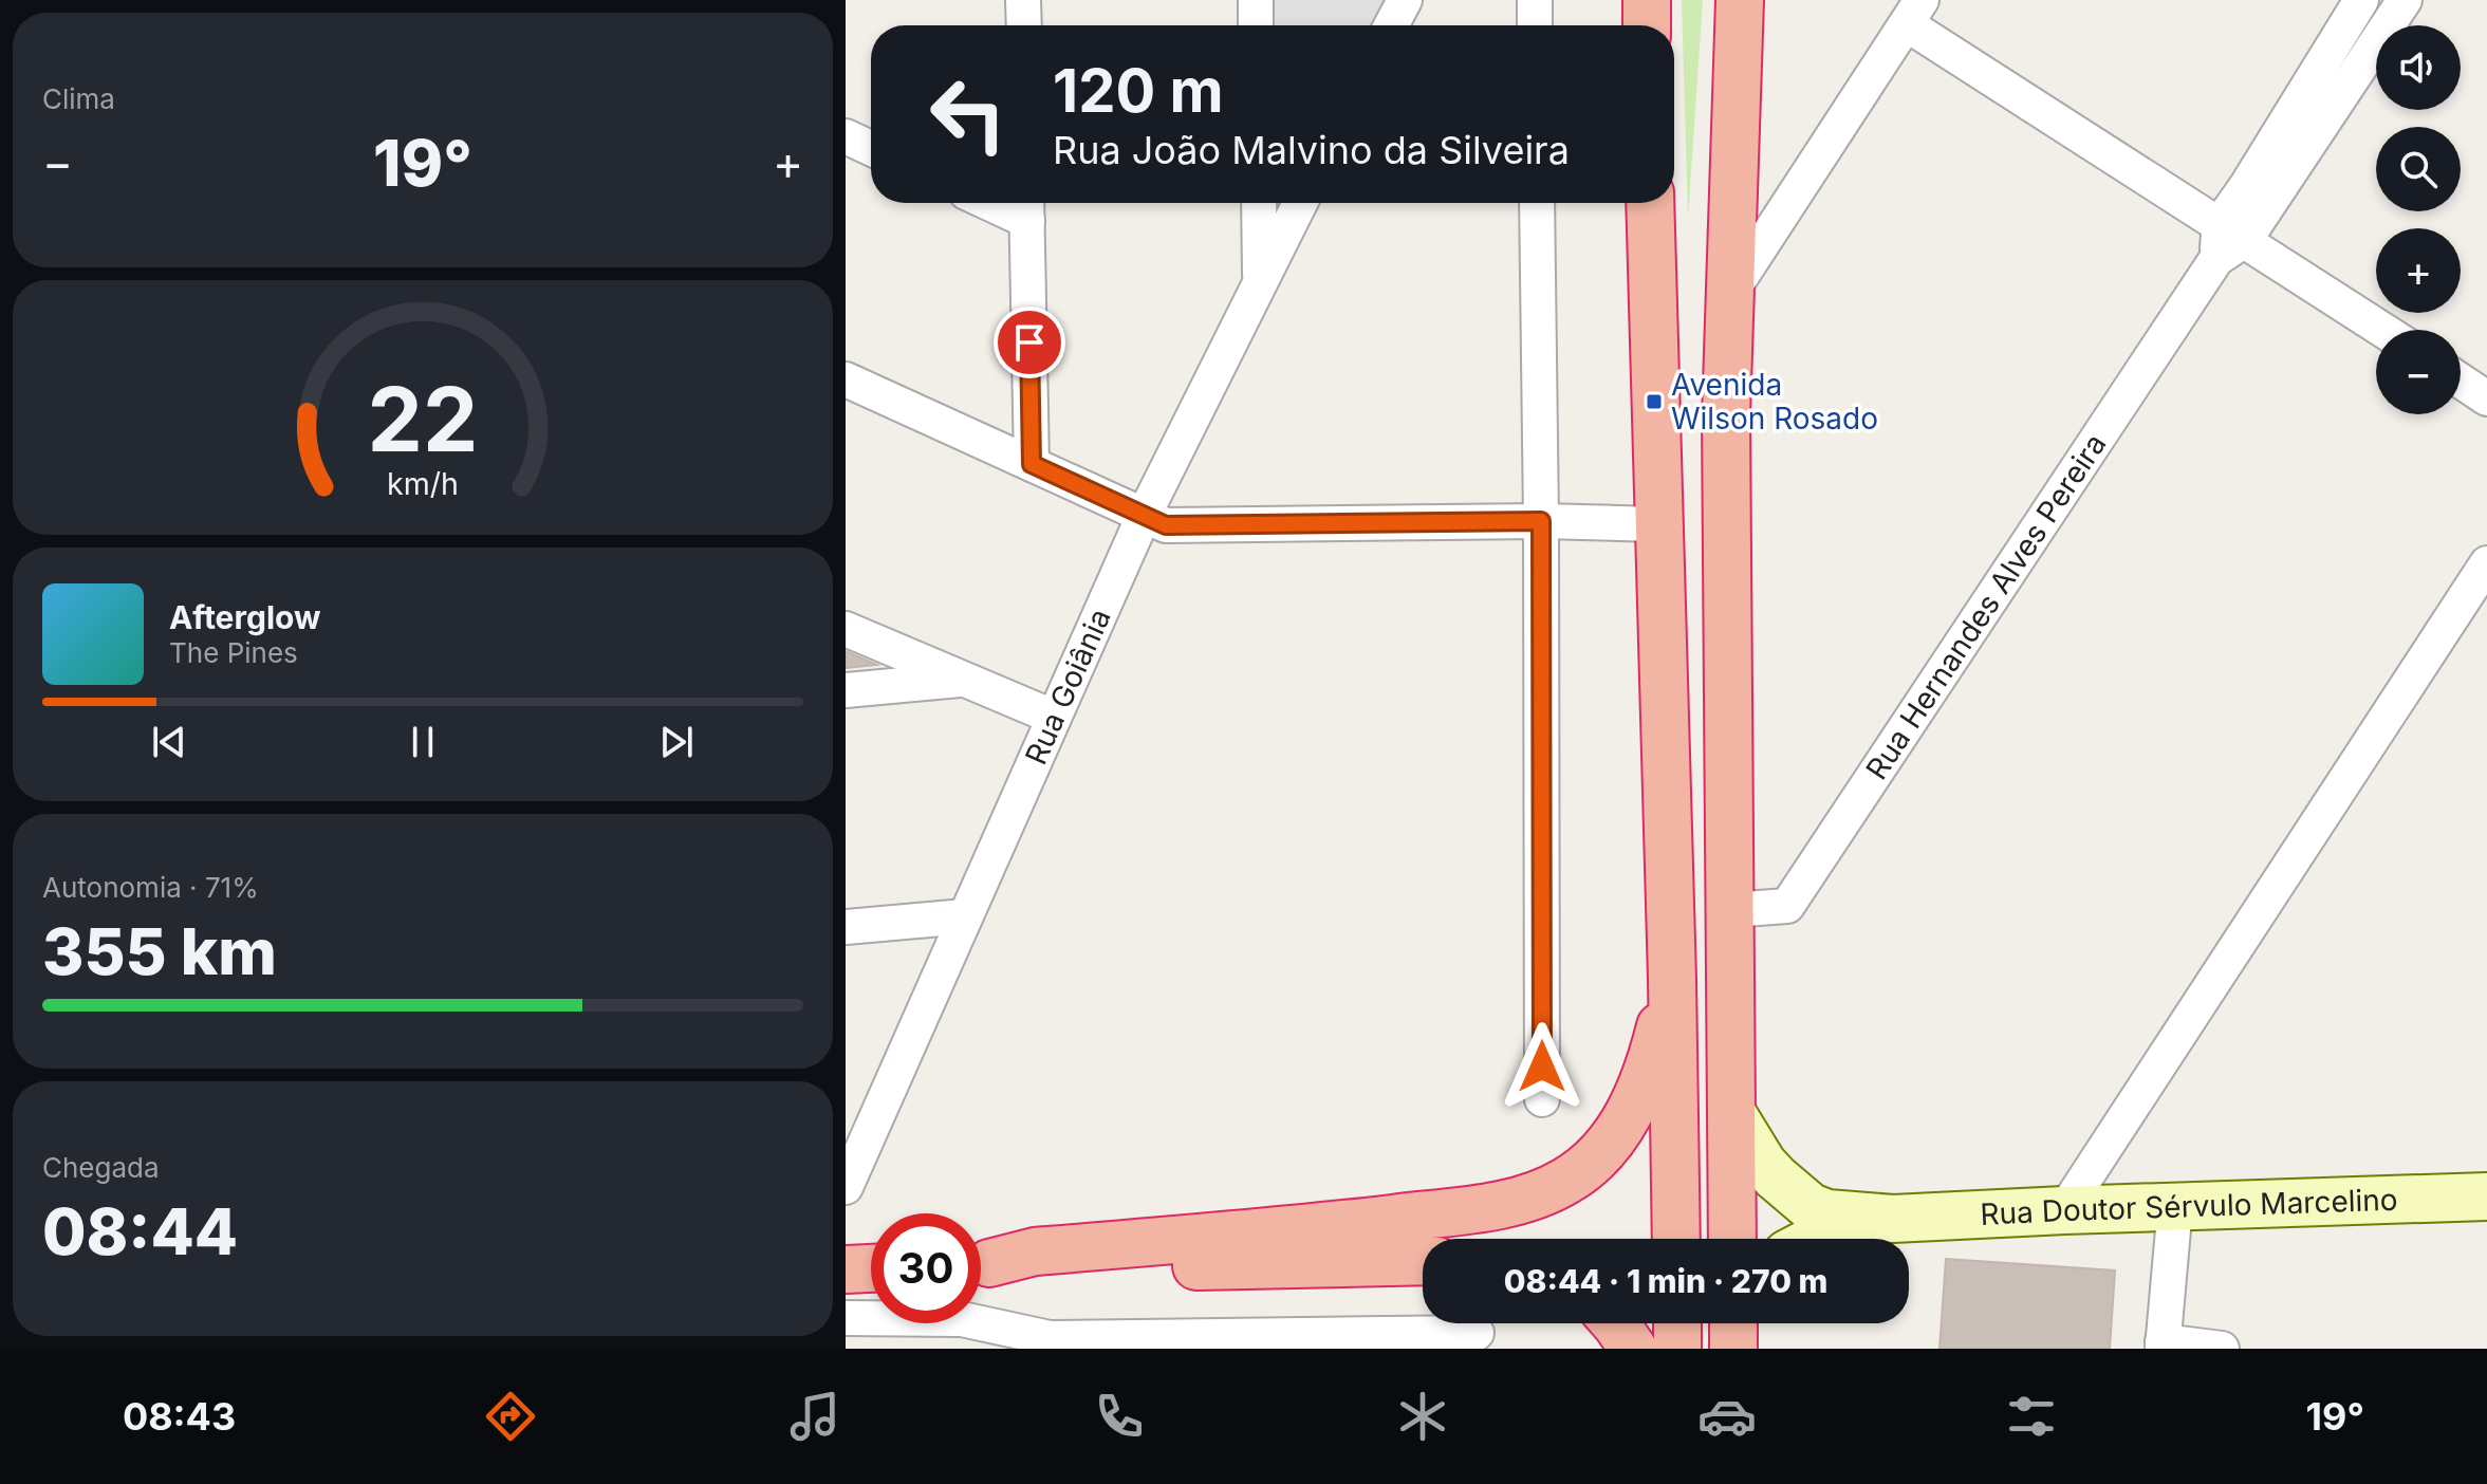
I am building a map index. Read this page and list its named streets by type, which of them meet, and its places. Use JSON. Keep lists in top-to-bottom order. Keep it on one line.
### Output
{"streets":{"main road":["Rua Doutor Sérvulo Marcelino"],"street":["Rua Hernandes Alves Pereira","Rua Goiânia"]},"places":{"transit":["Avenida Wilson Rosado"]},"page":{"tile":["Clima",["Autonomia · 71%","355 km"],["Chegada","08:44"]],"map_buttons":["+","−"],"turn":["120 m","Rua João Malvino da Silveira"],"heat":["−","19°","+"],"song":["Afterglow","The Pines"],"limit":"30","trip":"08:44 · 1 min · 270 m","tabs":["08:43","19°"],"gauge":["22","km/h"]}}
